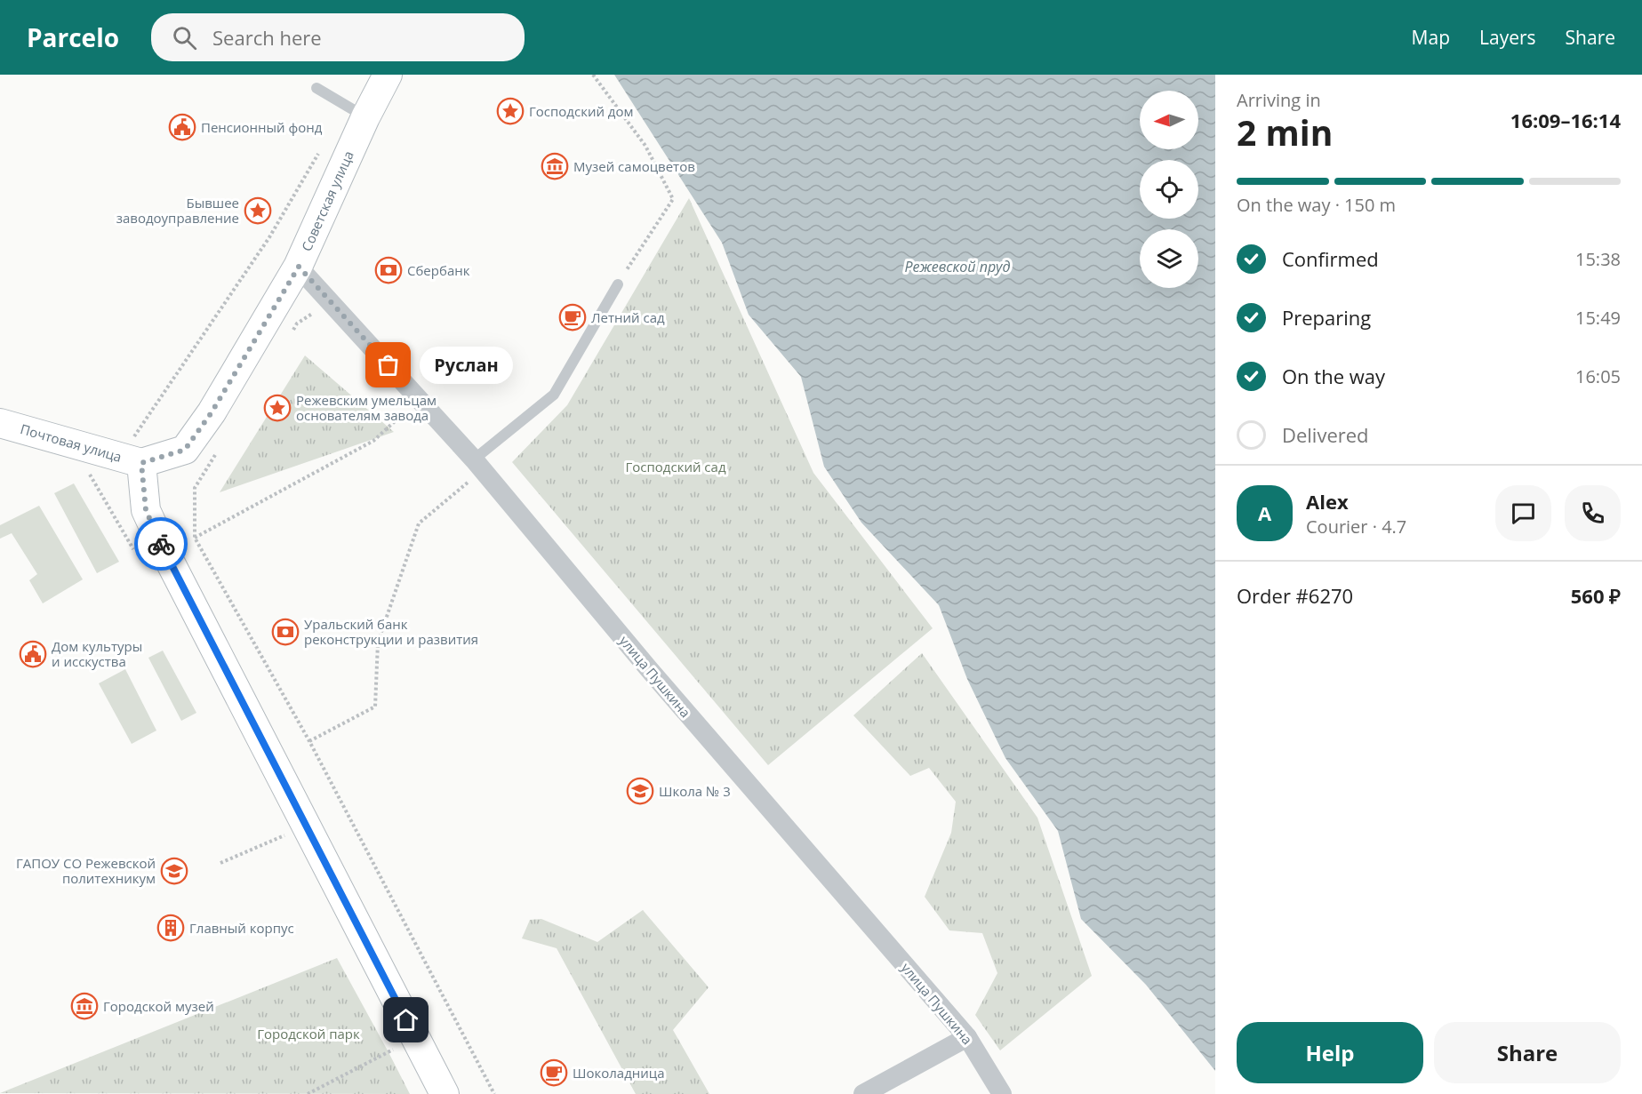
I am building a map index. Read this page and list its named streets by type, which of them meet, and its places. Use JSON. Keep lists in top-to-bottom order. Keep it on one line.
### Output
{"streets":{"street":["Советская улица","Почтовая улица","улица Пушкина"]},"crossings":[["Советская улица","Почтовая улица"],["Советская улица","улица Пушкина"]],"water":["Режевской пруд"],"parks":["Господский сад","Городской парк"],"places":{"place":["Господский дом","Бывшее заводоуправление","Режевским умельцам основателям завода"],"public building":["Пенсионный фонд","Дом культуры и исскуства"],"museum":["Музей самоцветов","Городской музей"],"bank":["Сбербанк","Уральский банк реконструкции и развития"],"cafe":["Летний сад","Шоколадница"],"other":["Руслан"],"school or university":["Школа № 3","ГАПОУ СО Режевской политехникум"],"building":["Главный корпус"]},"north":"left","page":{"header":"Parcelo","search":"Search here","nav":["Map","Layers","Share"],"heading":["2 min","Arriving in","16:09–16:14"],"panel":["Alex","Courier · 4.7","Order #6270","560 ₽"],"bar":"On the way · 150 m","list":[["Confirmed","15:38"],["Preparing","15:49"],["On the way","16:05"],"Delivered"],"bubble":"Руслан","round":"A","buttons":["Help","Share"]}}
